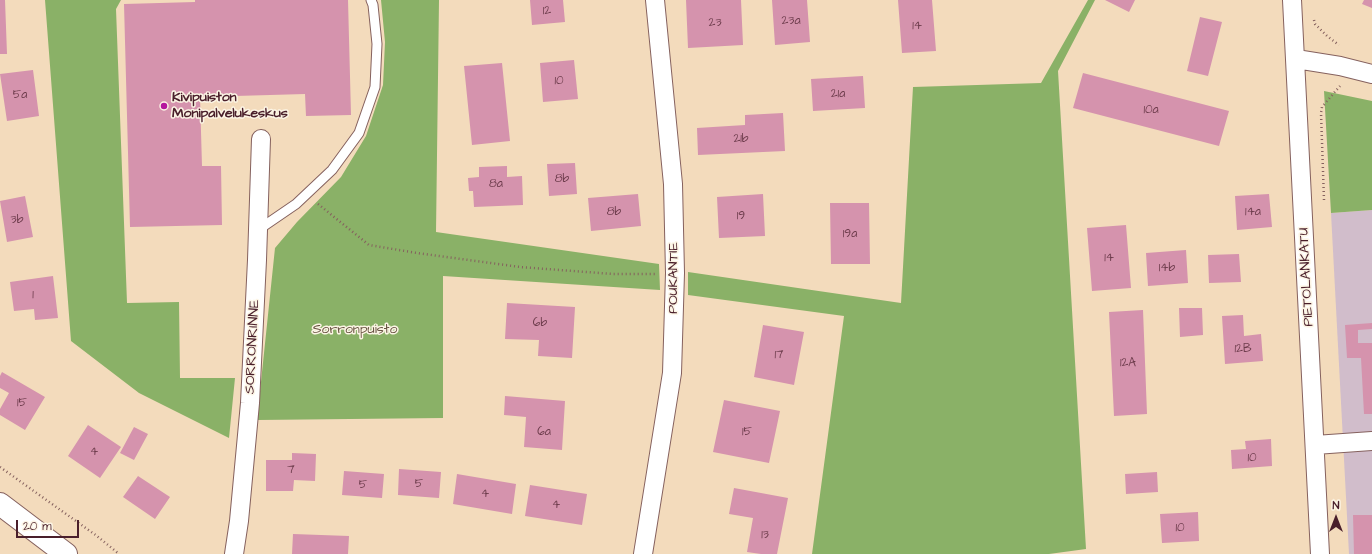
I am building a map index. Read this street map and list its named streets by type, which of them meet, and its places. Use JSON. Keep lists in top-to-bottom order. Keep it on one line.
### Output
{"streets":{"street":["PIETOLANKATU","POUKANTIE","SORRONRINNE"]},"parks":["Sorronpuisto"],"places":["Kivipuiston Monipalvelukeskus"],"house_numbers":["12","23a","23","14","10","21a","5a","10a","21b","8b","8a","8b","14a","19","3b","19a","14","14b","1","6b","12B","17","12A","15","6a","15","4","10","7","5","5","4","4","10","13"],"scale_bar":"20 m","north":"top"}
